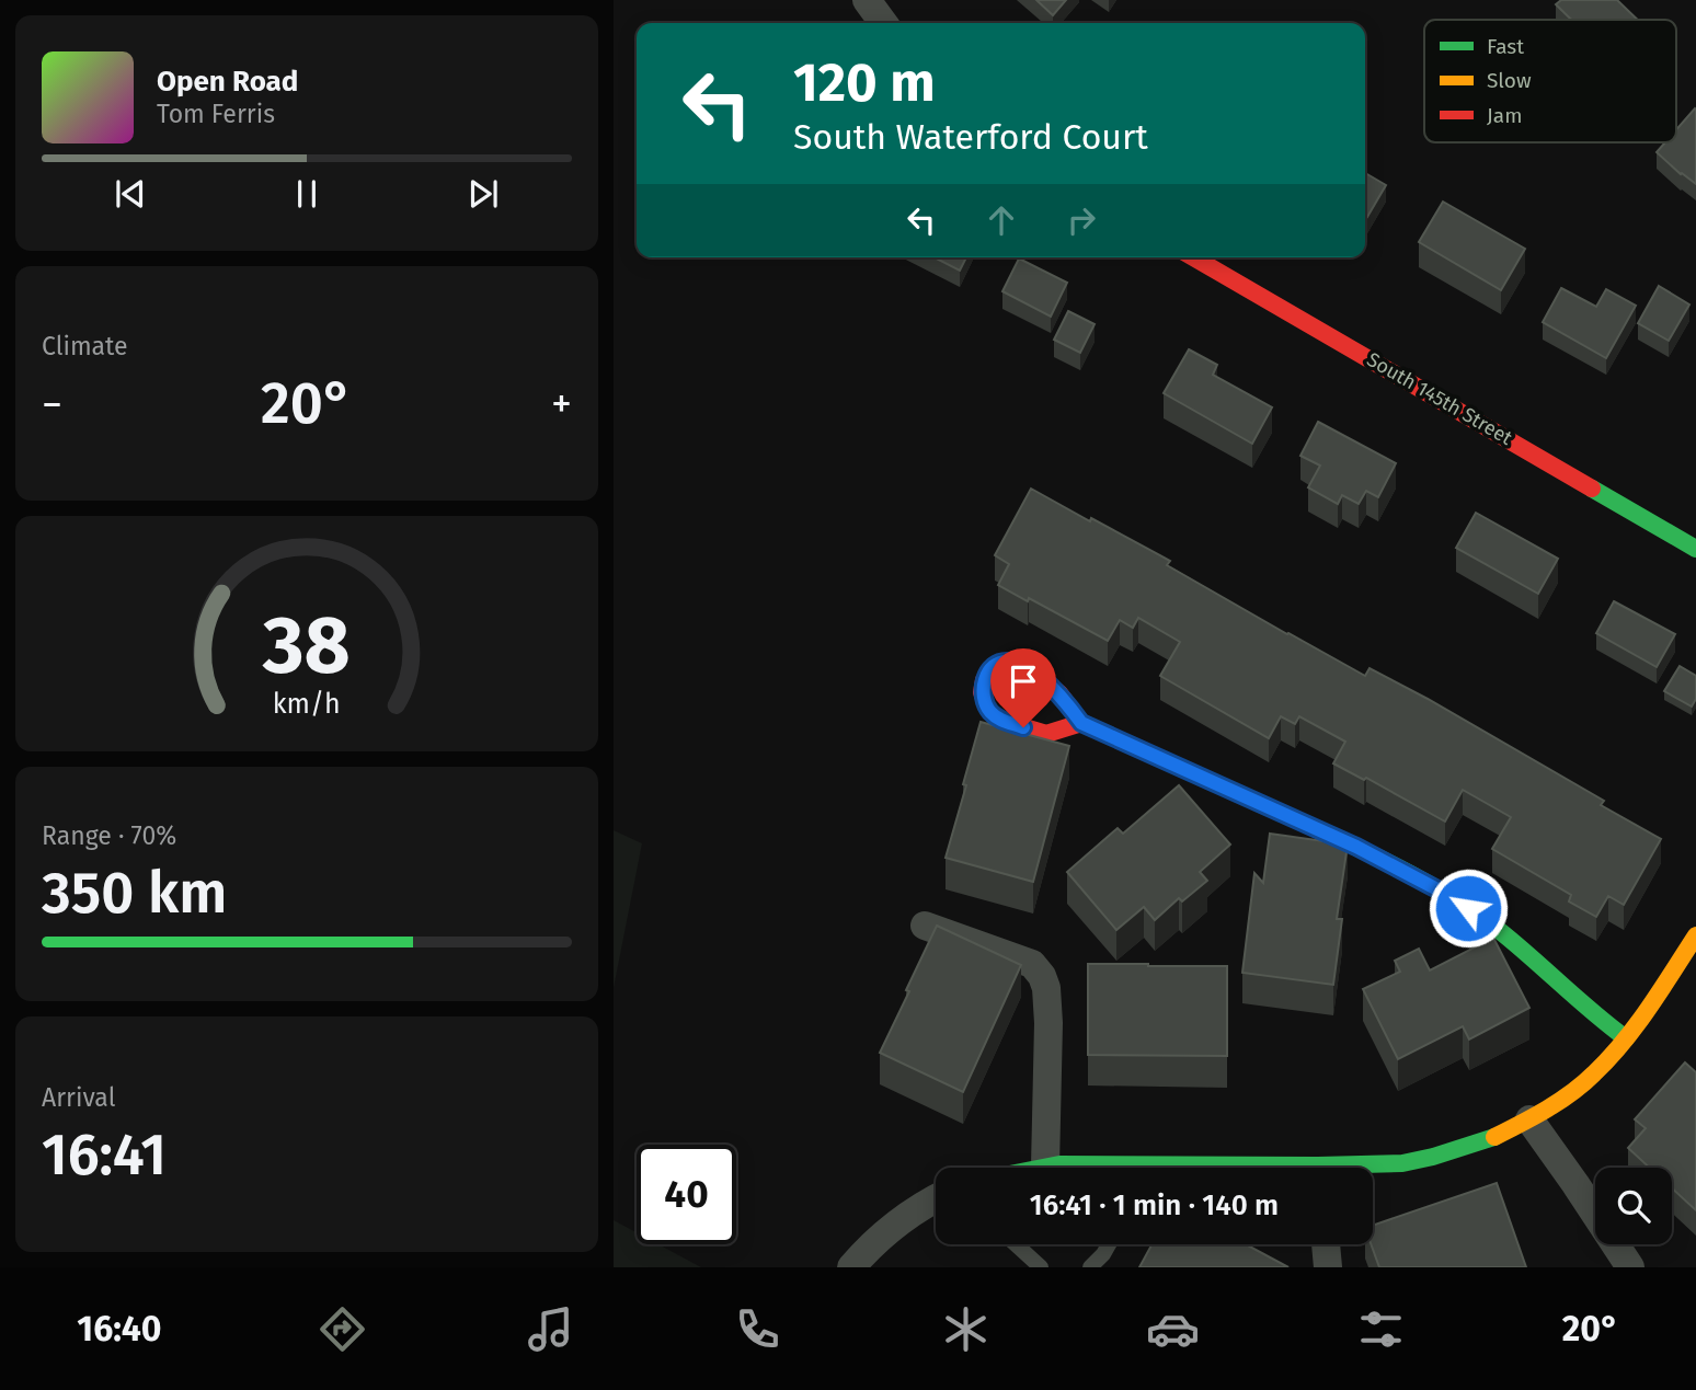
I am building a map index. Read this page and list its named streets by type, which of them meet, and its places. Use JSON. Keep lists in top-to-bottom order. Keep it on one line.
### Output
{"streets":{"street":["South 145th Street"]},"legend":["Fast","Slow","Jam"],"page":{"turn":["120 m","South Waterford Court"],"song":["Open Road","Tom Ferris"],"tile":["Climate",["Range · 70%","350 km"],["Arrival","16:41"]],"heat":["−","20°","+"],"limit":"40","trip":"16:41 · 1 min · 140 m","tabs":["16:40","20°"],"gauge":["38","km/h"]}}
